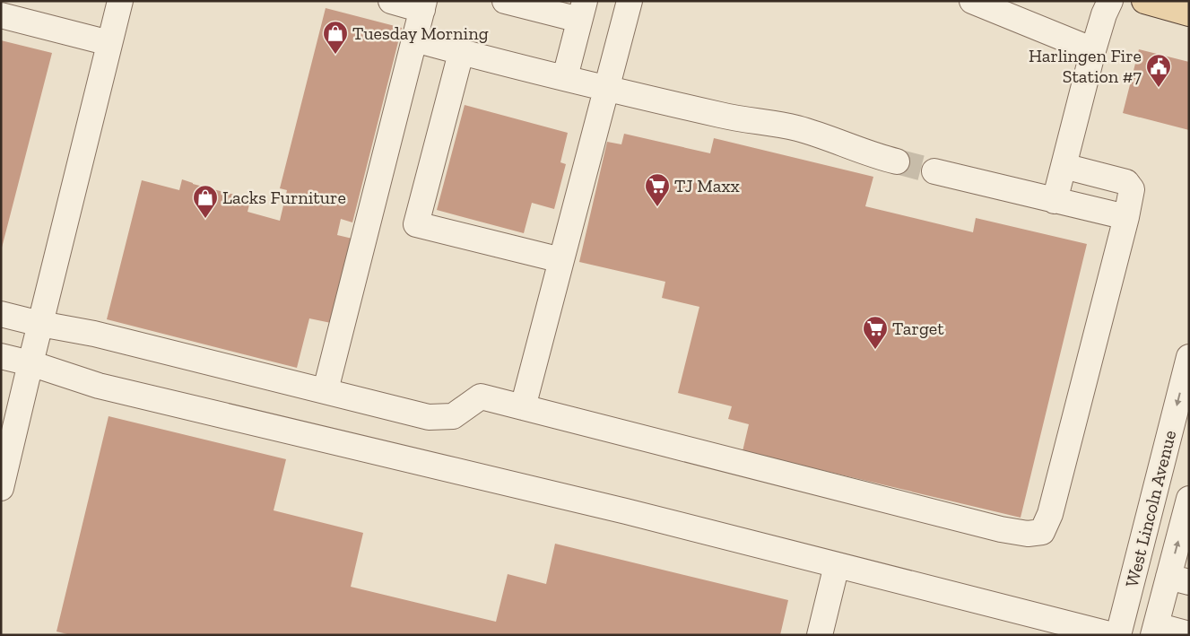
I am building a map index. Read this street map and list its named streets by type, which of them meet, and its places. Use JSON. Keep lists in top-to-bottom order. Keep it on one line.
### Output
{"streets":{"street":["West Lincoln Avenue"]},"places":{"shop":["Tuesday Morning","Lacks Furniture"],"public building":["Harlingen Fire Station #7"],"supermarket":["TJ Maxx","Target"]}}
